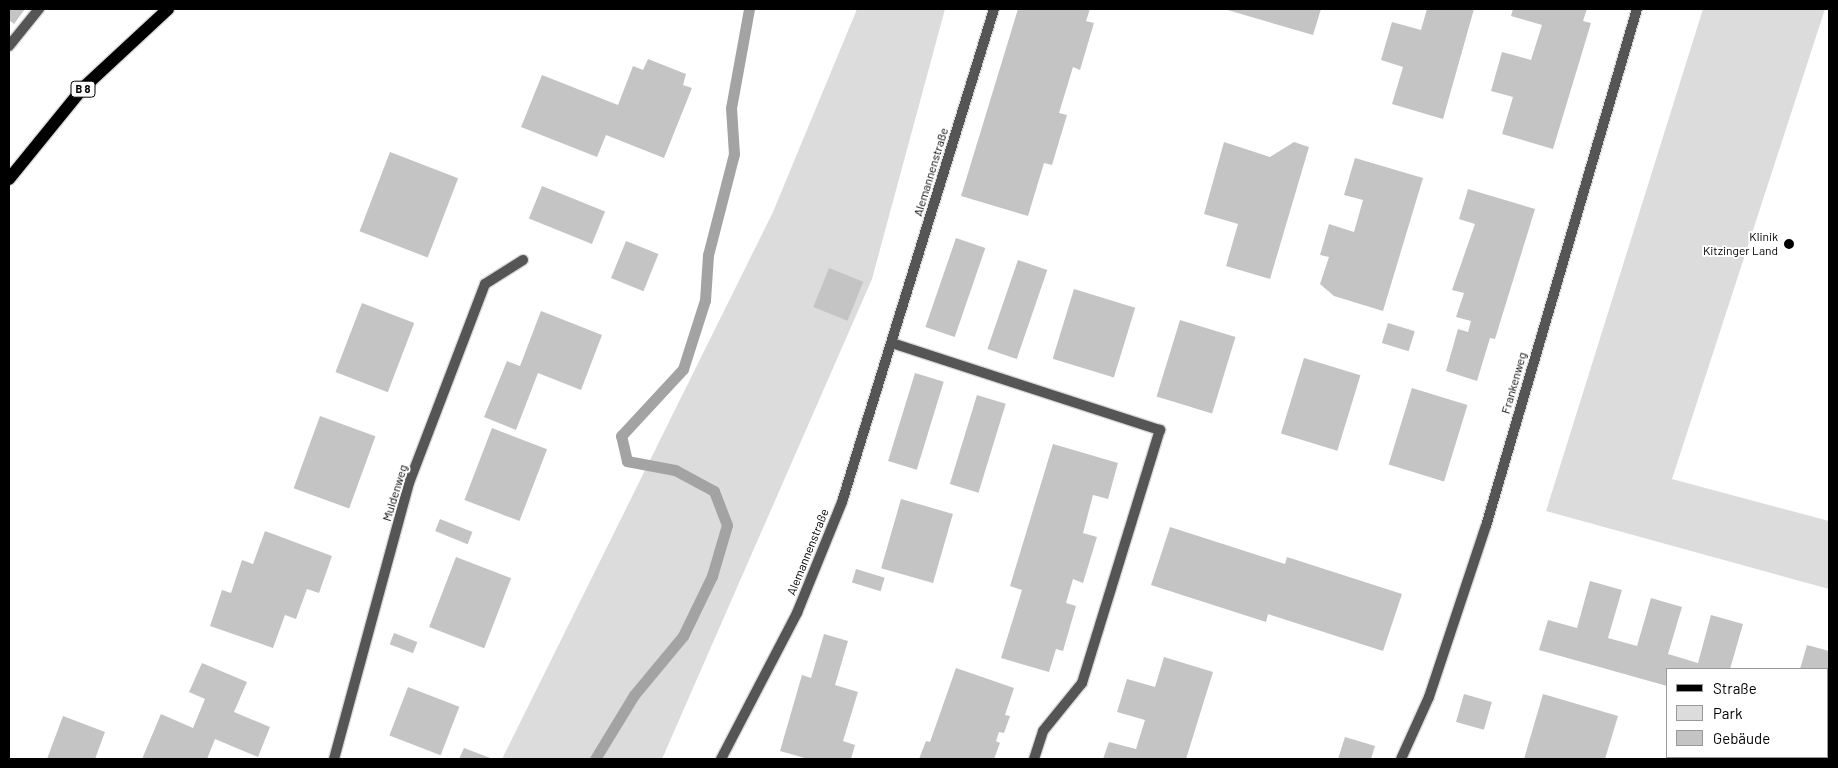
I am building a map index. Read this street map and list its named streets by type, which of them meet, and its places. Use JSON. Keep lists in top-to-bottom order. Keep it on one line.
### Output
{"streets":{"main road":["B 8"],"street":["Alemannenstraße","Frankenweg","Muldenweg"]},"places":["Klinik Kitzinger Land"],"legend":["Straße","Park","Gebäude"]}
